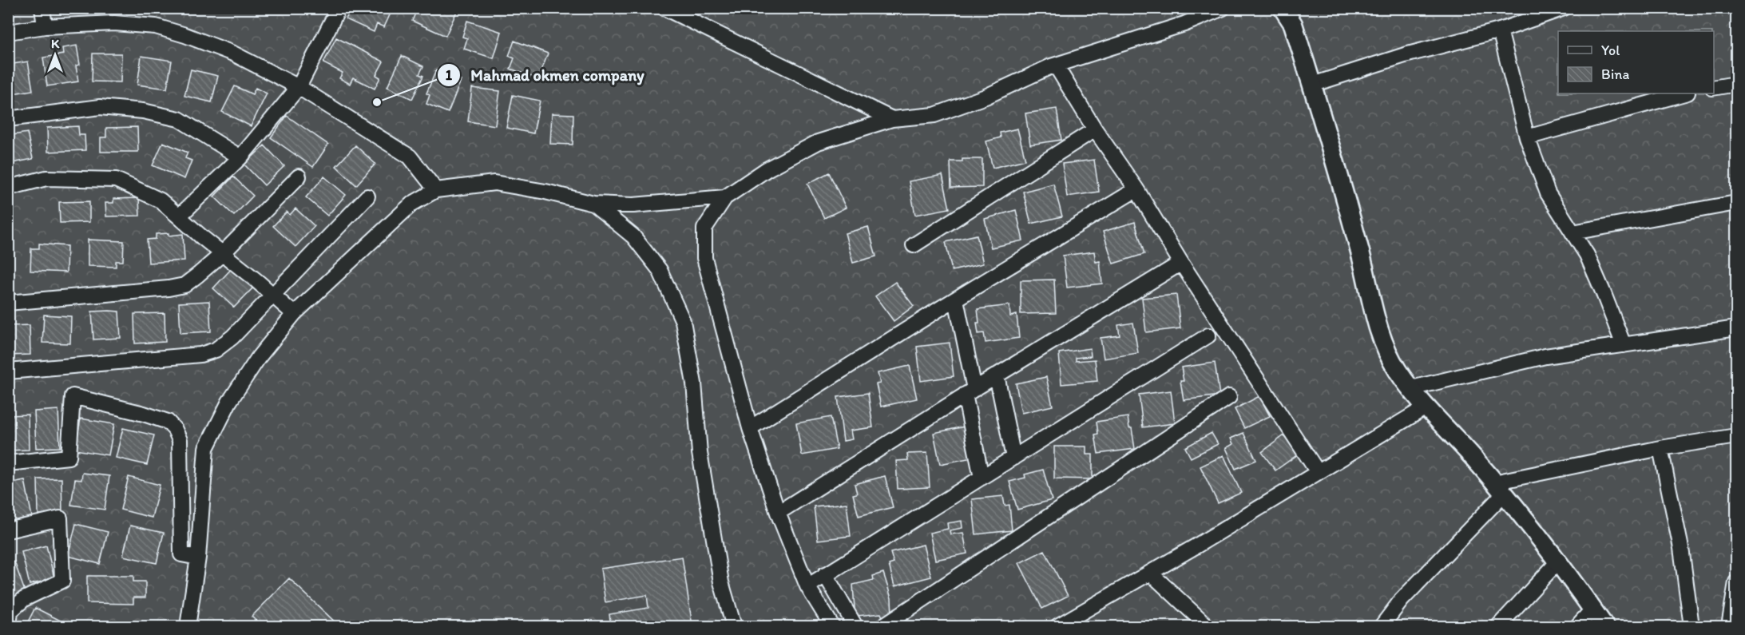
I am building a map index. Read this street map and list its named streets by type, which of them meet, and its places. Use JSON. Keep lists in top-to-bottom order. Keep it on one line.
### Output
{"places":["Mahmad okmen company"],"legend":["Yol","Bina"],"north":"top"}
